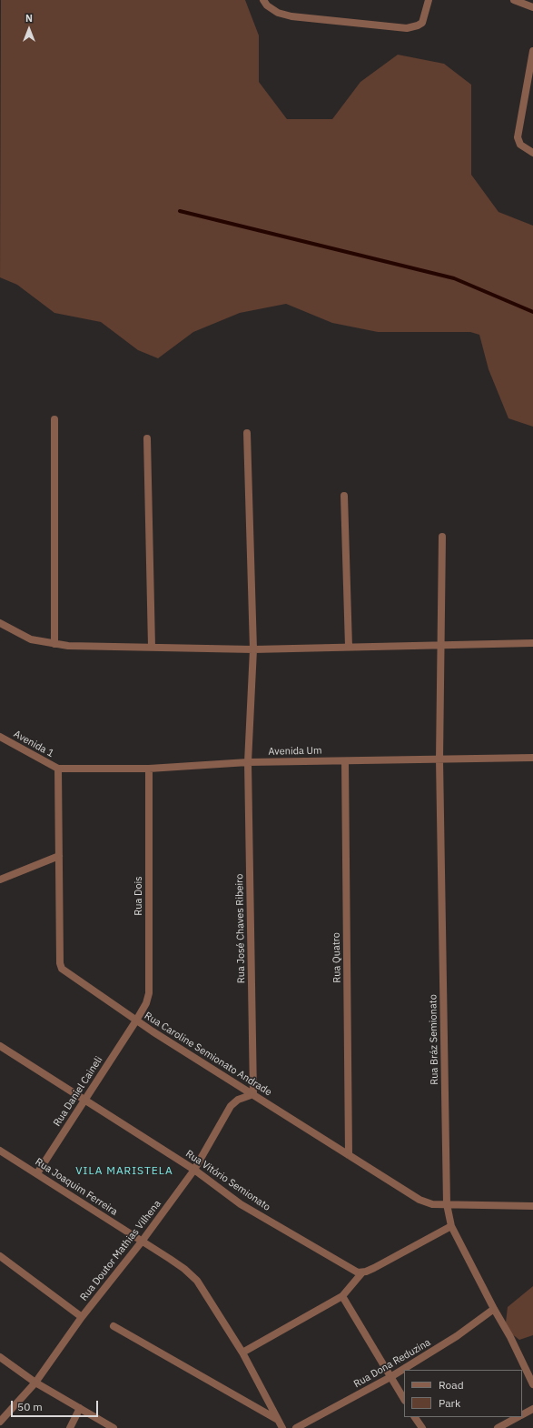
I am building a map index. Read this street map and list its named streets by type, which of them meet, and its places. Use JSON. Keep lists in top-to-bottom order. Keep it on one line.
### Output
{"streets":{"street":["Avenida 1","Avenida Um","Rua Dois","Rua José Chaves Ribeiro","Rua Quatro","Rua Bráz Semionato","Rua Caroline Semionato Andrade","Rua Daniel Caineli","Rua Vitório Semionato","Rua Joaquim Ferreira","Rua Doutor Mathias Vilhena","Rua Dona Reduzina"]},"crossings":[["Avenida 1","Avenida Um"],["Avenida 1","Rua Caroline Semionato Andrade"],["Avenida Um","Rua Dois"],["Avenida Um","Rua José Chaves Ribeiro"],["Avenida Um","Rua Quatro"],["Avenida Um","Rua Bráz Semionato"],["Avenida Um","Rua Caroline Semionato Andrade"],["Rua Dois","Rua Caroline Semionato Andrade"],["Rua Dois","Rua Daniel Caineli"],["Rua José Chaves Ribeiro","Rua Caroline Semionato Andrade"],["Rua José Chaves Ribeiro","Rua Doutor Mathias Vilhena"],["Rua Quatro","Rua Caroline Semionato Andrade"],["Rua Bráz Semionato","Rua Caroline Semionato Andrade"],["Rua Bráz Semionato","Rua Dona Reduzina"],["Rua Caroline Semionato Andrade","Rua Daniel Caineli"],["Rua Caroline Semionato Andrade","Rua Doutor Mathias Vilhena"],["Rua Daniel Caineli","Rua Vitório Semionato"],["Rua Daniel Caineli","Rua Joaquim Ferreira"],["Rua Vitório Semionato","Rua Doutor Mathias Vilhena"],["Rua Joaquim Ferreira","Rua Doutor Mathias Vilhena"]],"districts":["VILA MARISTELA"],"legend":["Road","Park"],"scale_bar":"50 m","north":"top"}
